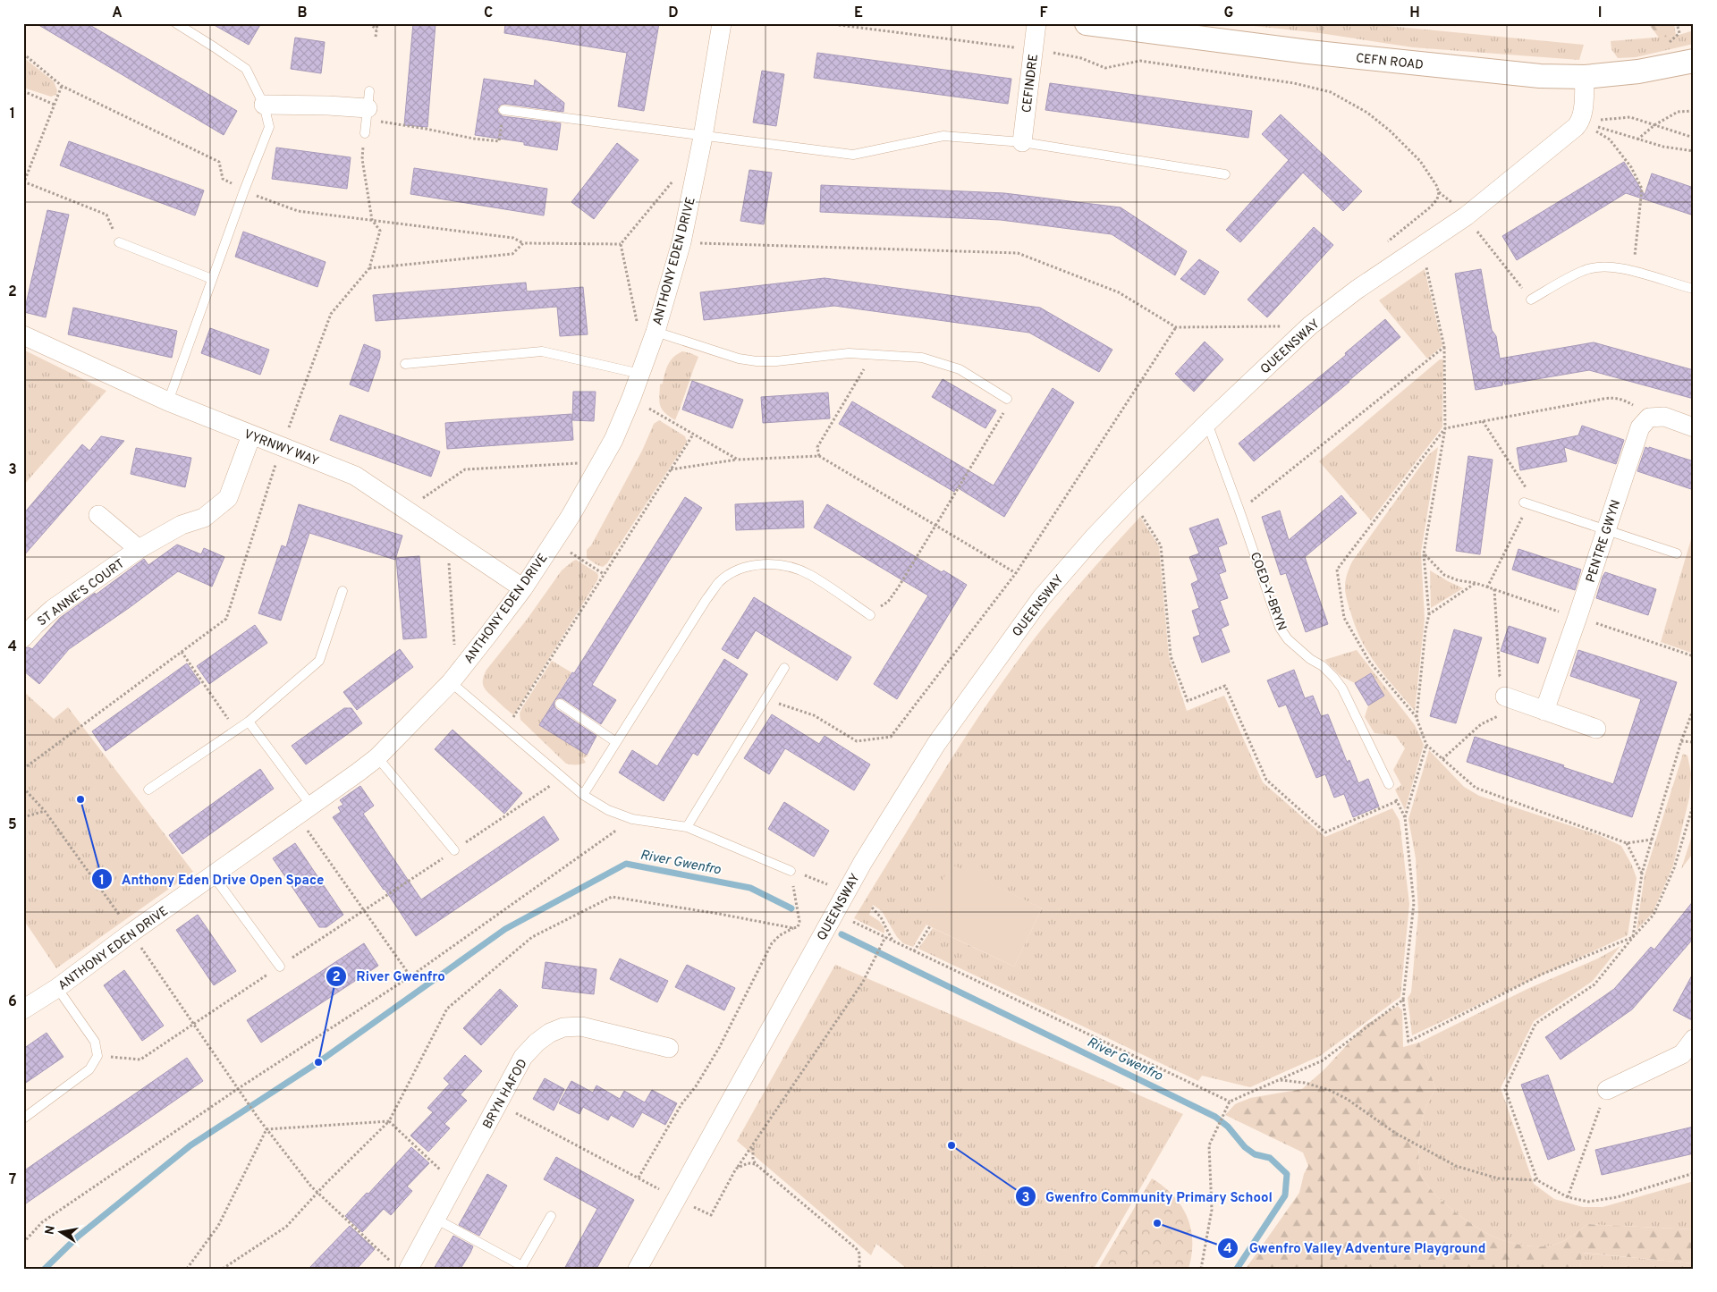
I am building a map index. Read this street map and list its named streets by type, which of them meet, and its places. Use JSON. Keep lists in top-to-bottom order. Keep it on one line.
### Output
{"streets":{"street":["CEFN ROAD","CEFINDRE","ANTHONY EDEN DRIVE","QUEENSWAY","VYRNWY WAY","PENTRE GWYN","ST ANNE'S COURT","BRYN HAFOD"],"lane":["COED-Y-BRYN"]},"crossings":[["ANTHONY EDEN DRIVE","VYRNWY WAY"],["QUEENSWAY","COED-Y-BRYN"],["VYRNWY WAY","ST ANNE'S COURT"]],"water":["River Gwenfro"],"places":["Anthony Eden Drive Open Space","River Gwenfro","Gwenfro Community Primary School","Gwenfro Valley Adventure Playground"],"north":"left","grid":{"columns":["A","B","C","D","E","F","G","H","I"],"rows":["1","2","3","4","5","6","7"]}}
